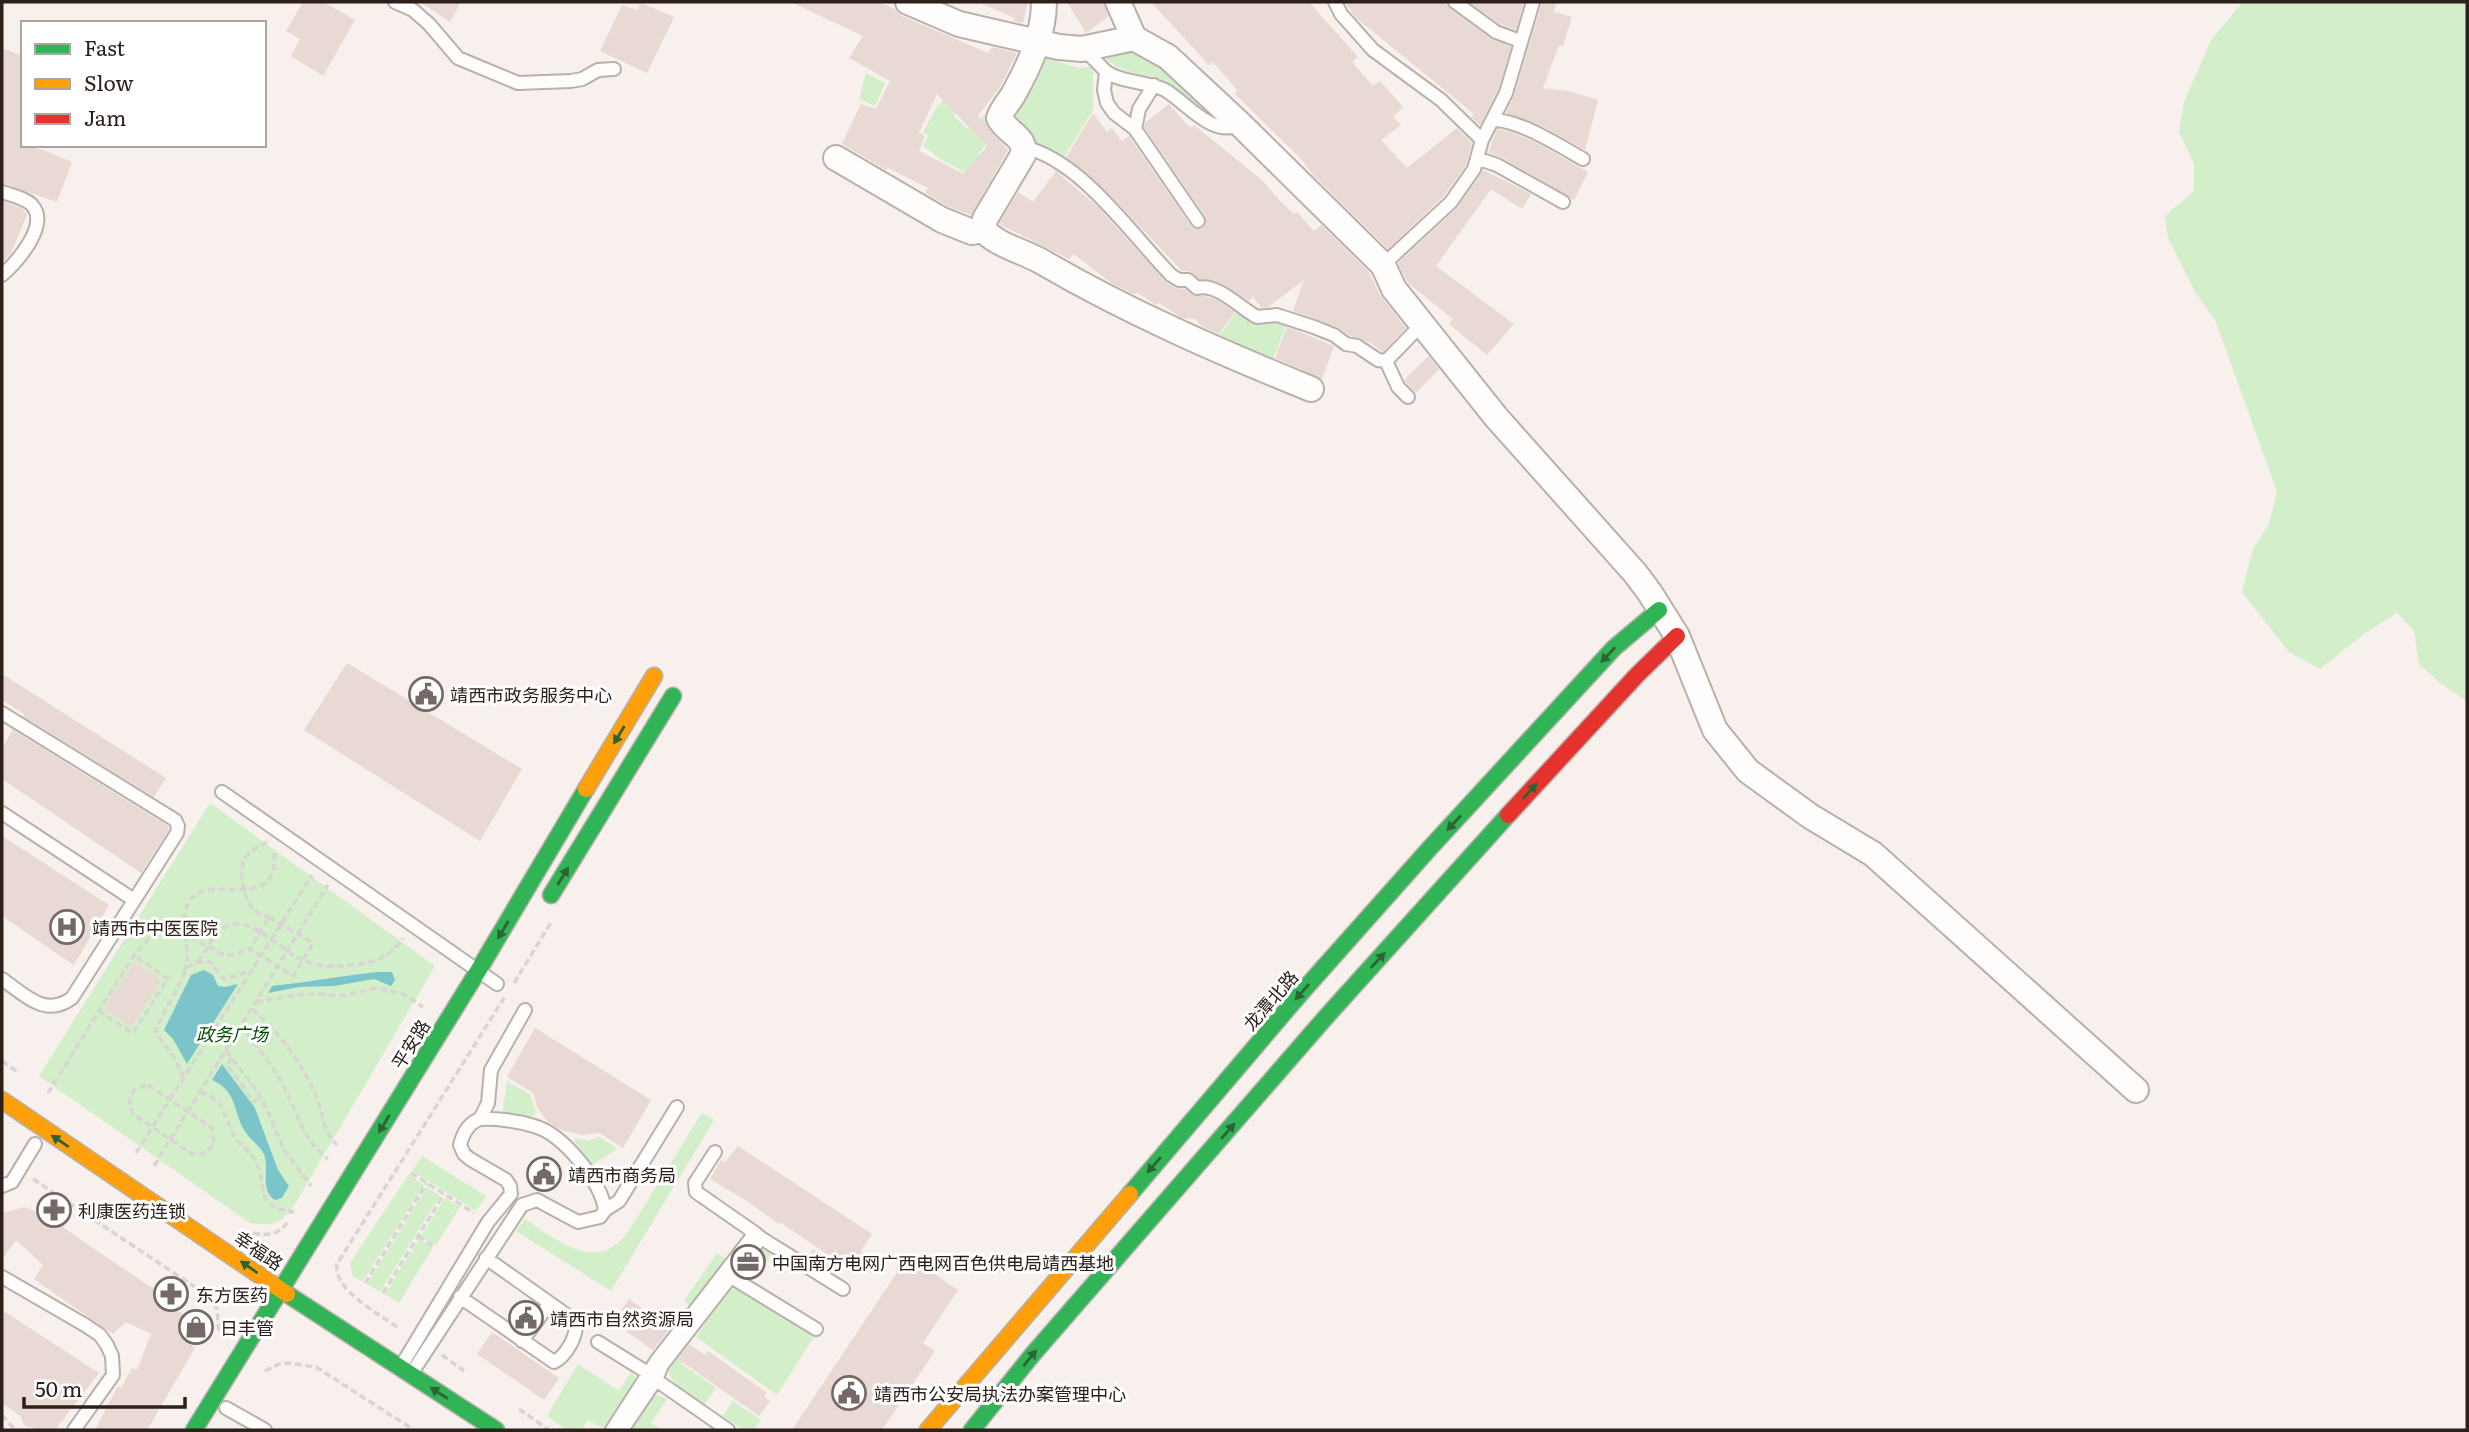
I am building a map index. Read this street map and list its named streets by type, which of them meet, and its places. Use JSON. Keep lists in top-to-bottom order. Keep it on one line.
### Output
{"streets":{"main road":["龙潭北路","平安路","幸福路"]},"crossings":[["平安路","幸福路"]],"one_way":["幸福路"],"parks":["政务广场"],"places":{"public building":["靖西市政务服务中心","靖西市商务局","靖西市自然资源局","靖西市公安局执法办案管理中心"],"hospital":["靖西市中医医院"],"pharmacy":["利康医药连锁","东方医药"],"office":["中国南方电网广西电网百色供电局靖西基地"],"shop":["日丰管"]},"legend":["Fast","Slow","Jam"],"scale_bar":"50 m"}
